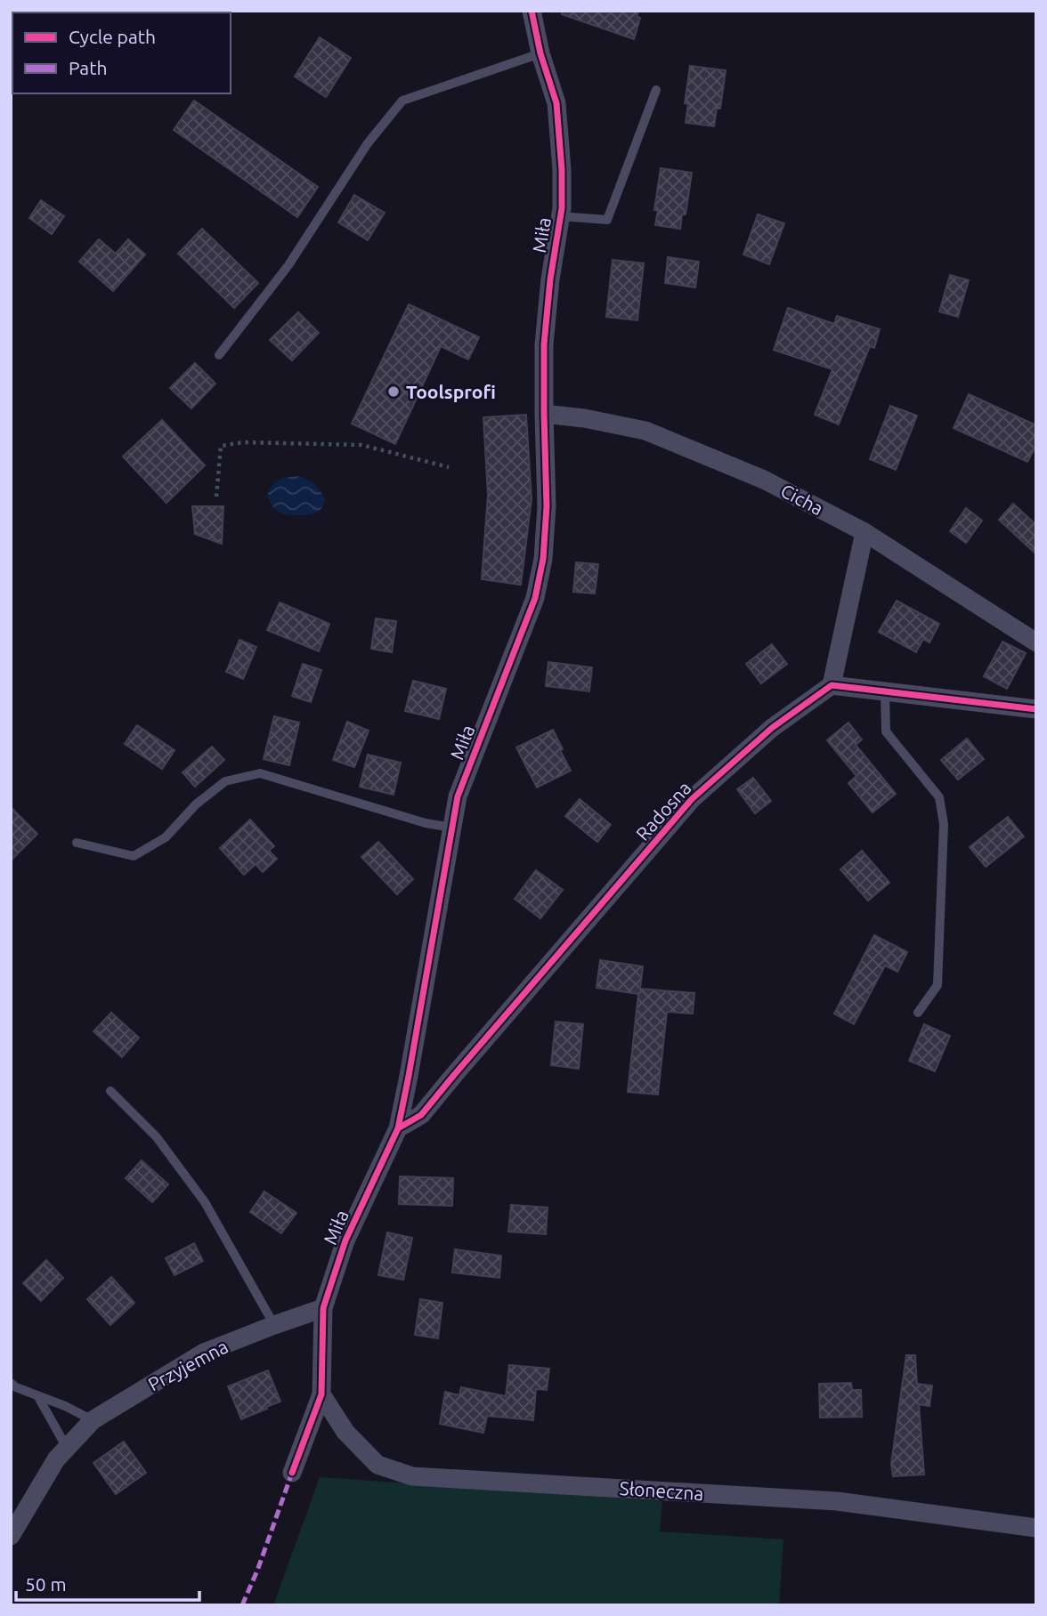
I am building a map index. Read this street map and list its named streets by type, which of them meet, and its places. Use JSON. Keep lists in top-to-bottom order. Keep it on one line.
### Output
{"streets":{"street":["Miła","Cicha","Radosna","Przyjemna","Słoneczna"]},"crossings":[["Miła","Cicha"],["Miła","Radosna"],["Miła","Przyjemna"],["Miła","Słoneczna"]],"places":["Toolsprofi"],"legend":["Cycle path","Path"],"scale_bar":"50 m"}
